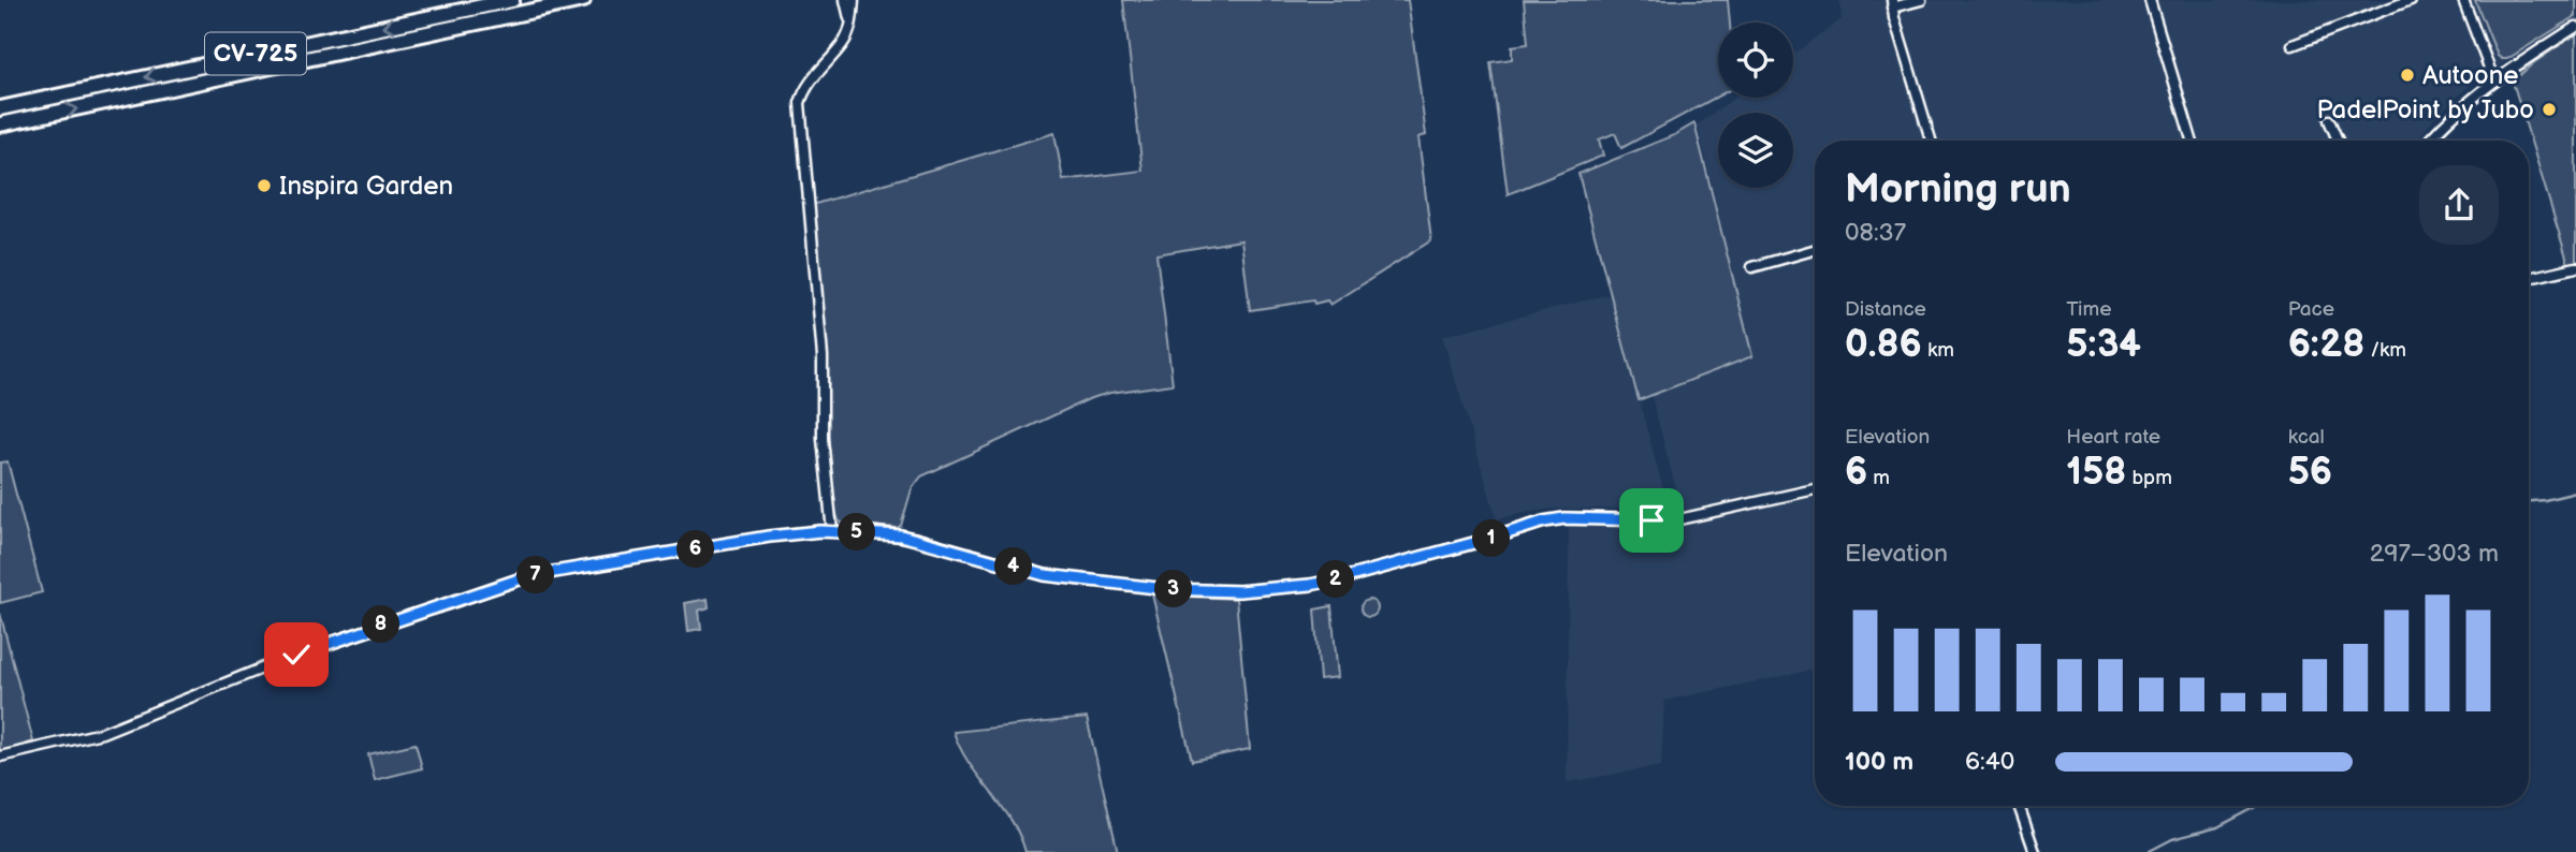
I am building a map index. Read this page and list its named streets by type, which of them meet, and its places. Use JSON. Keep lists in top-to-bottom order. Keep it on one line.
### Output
{"streets":{"main road":["CV-725"]},"places":["Autoone","PadelPoint by Jubo","Inspira Garden"],"page":{"heading":["Morning run","08:37"],"stats":[["Distance","0.86 km"],["Time","5:34"],["Pace","6:28 /km"],["Elevation","6 m"],["Heart rate","158 bpm"],["kcal","56"]],"pins":["5","1","6","4","7","2","3","8"],"chart":["Elevation","297–303 m"],"list":[{"name":"100 m","note":"6:40"}]}}
